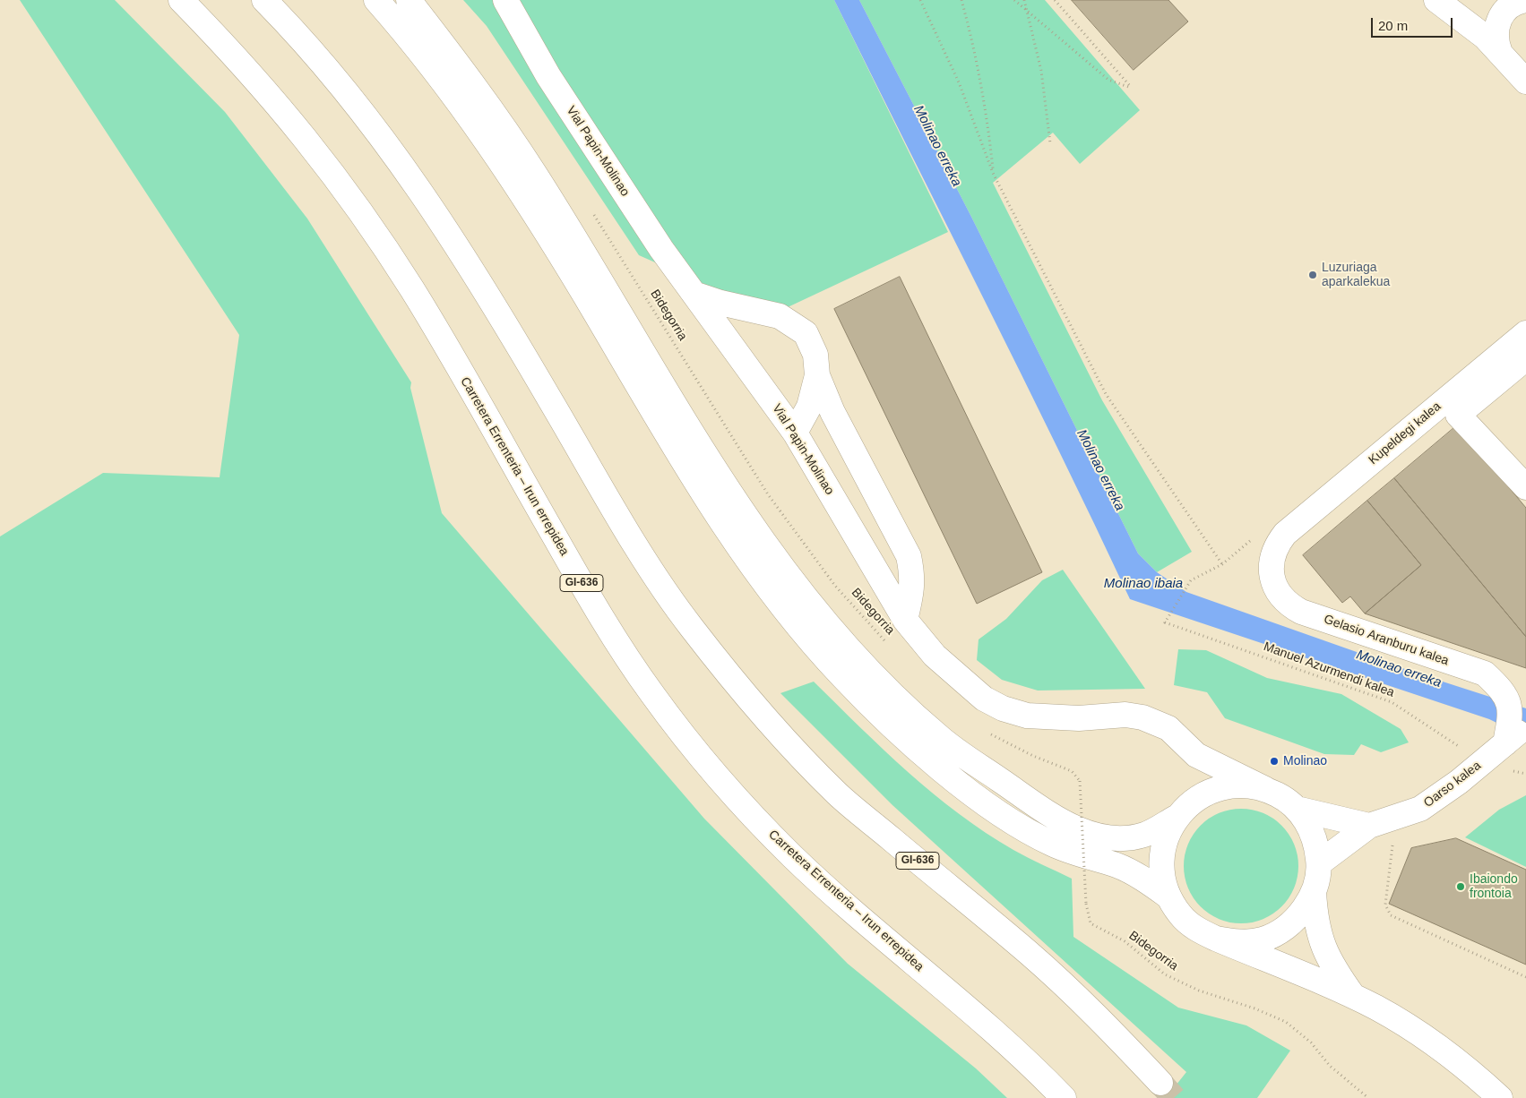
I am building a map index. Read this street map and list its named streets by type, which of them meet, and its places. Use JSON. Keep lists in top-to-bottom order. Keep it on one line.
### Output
{"streets":{"street":["Vial Papin-Molinao","Kupeldegi kalea","Carretera Errenteria – Irun errepidea","GI-636","Gelasio Aranburu kalea","Oarso kalea"],"path":["Bidegorria","Manuel Azurmendi kalea"]},"crossings":[["Vial Papin-Molinao","Oarso kalea"],["Kupeldegi kalea","Gelasio Aranburu kalea"],["Gelasio Aranburu kalea","Oarso kalea"],["Manuel Azurmendi kalea","Oarso kalea"]],"water":["Molinao erreka","Molinao ibaia"],"places":["Luzuriaga aparkalekua","Molinao","Ibaiondo frontoia"],"scale_bar":"20 m"}
